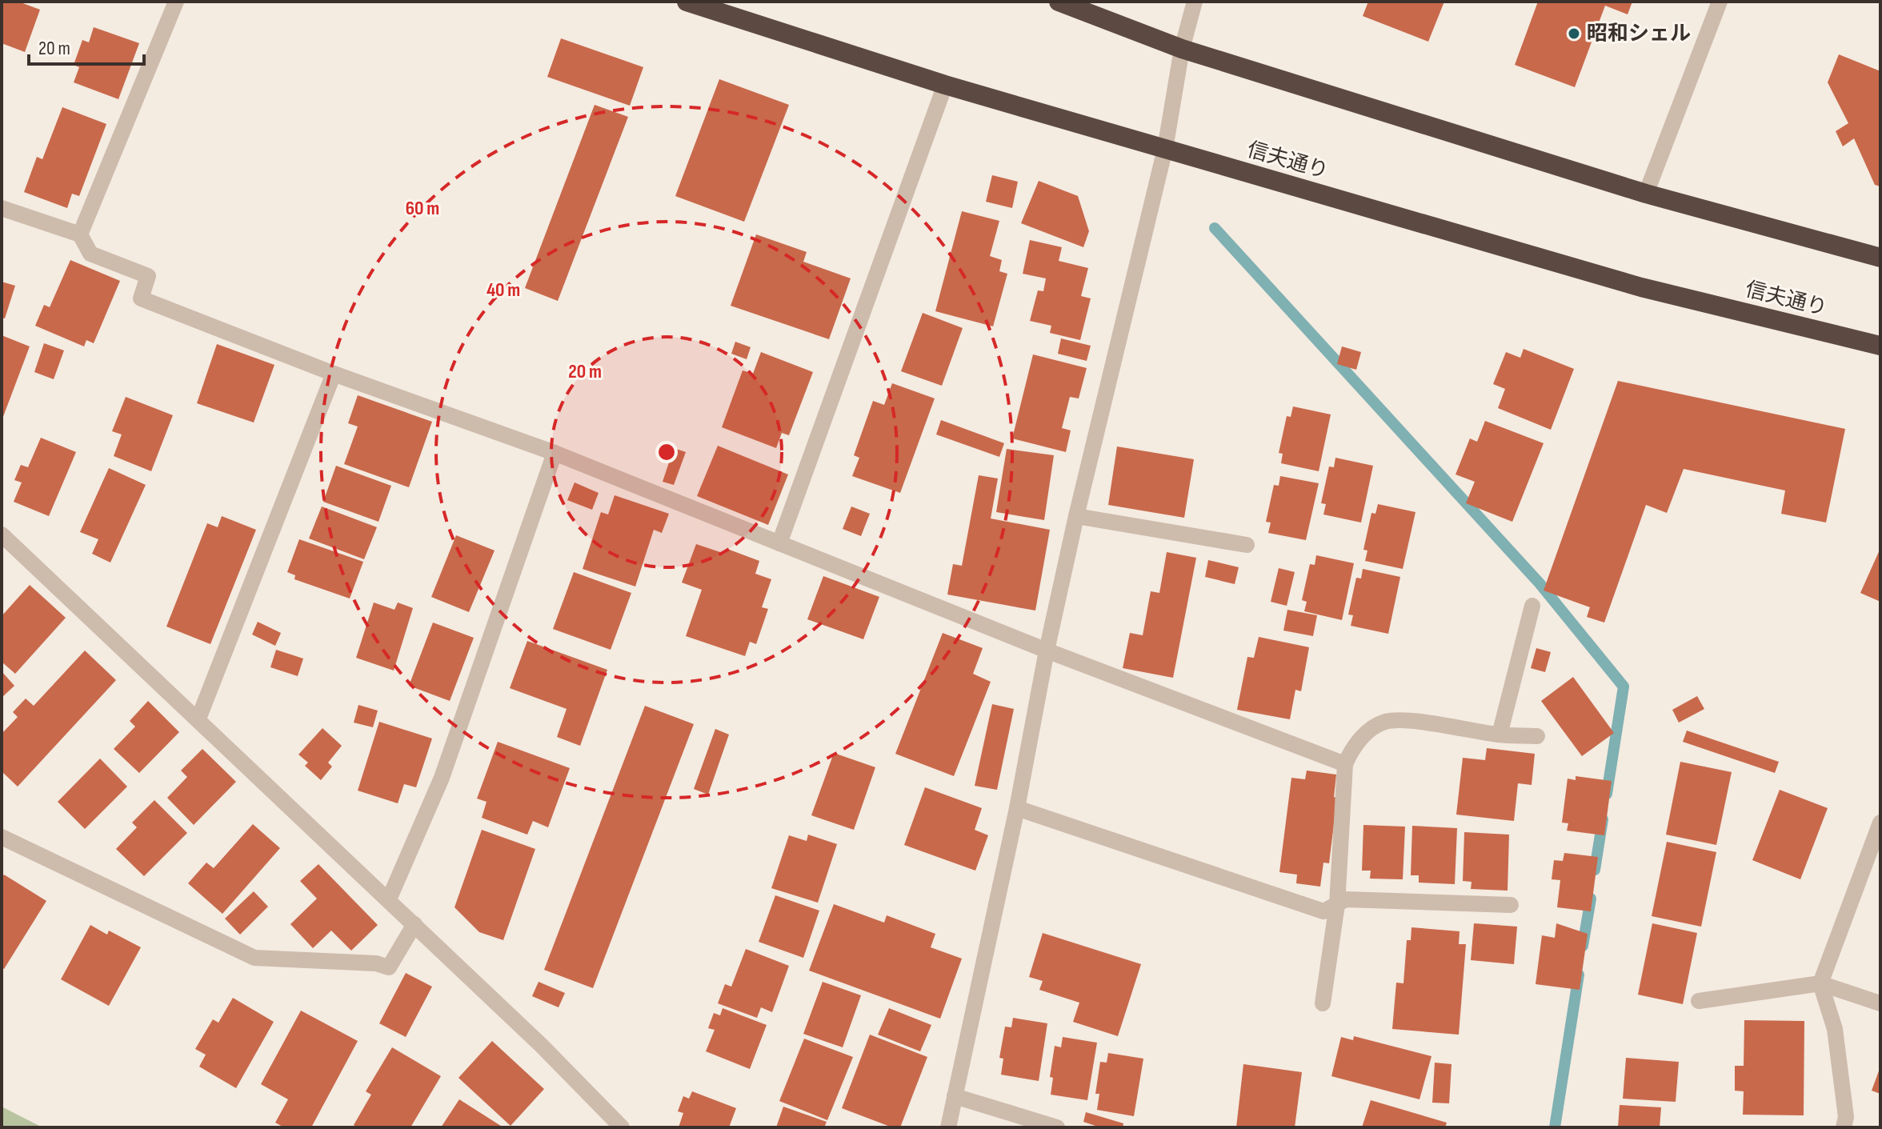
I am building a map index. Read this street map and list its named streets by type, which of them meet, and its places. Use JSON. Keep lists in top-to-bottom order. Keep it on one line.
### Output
{"streets":{"highway":["信夫通り"]},"places":["昭和シェル"],"scale_bar":"20 m","rings":["60 m","40 m","20 m"]}
